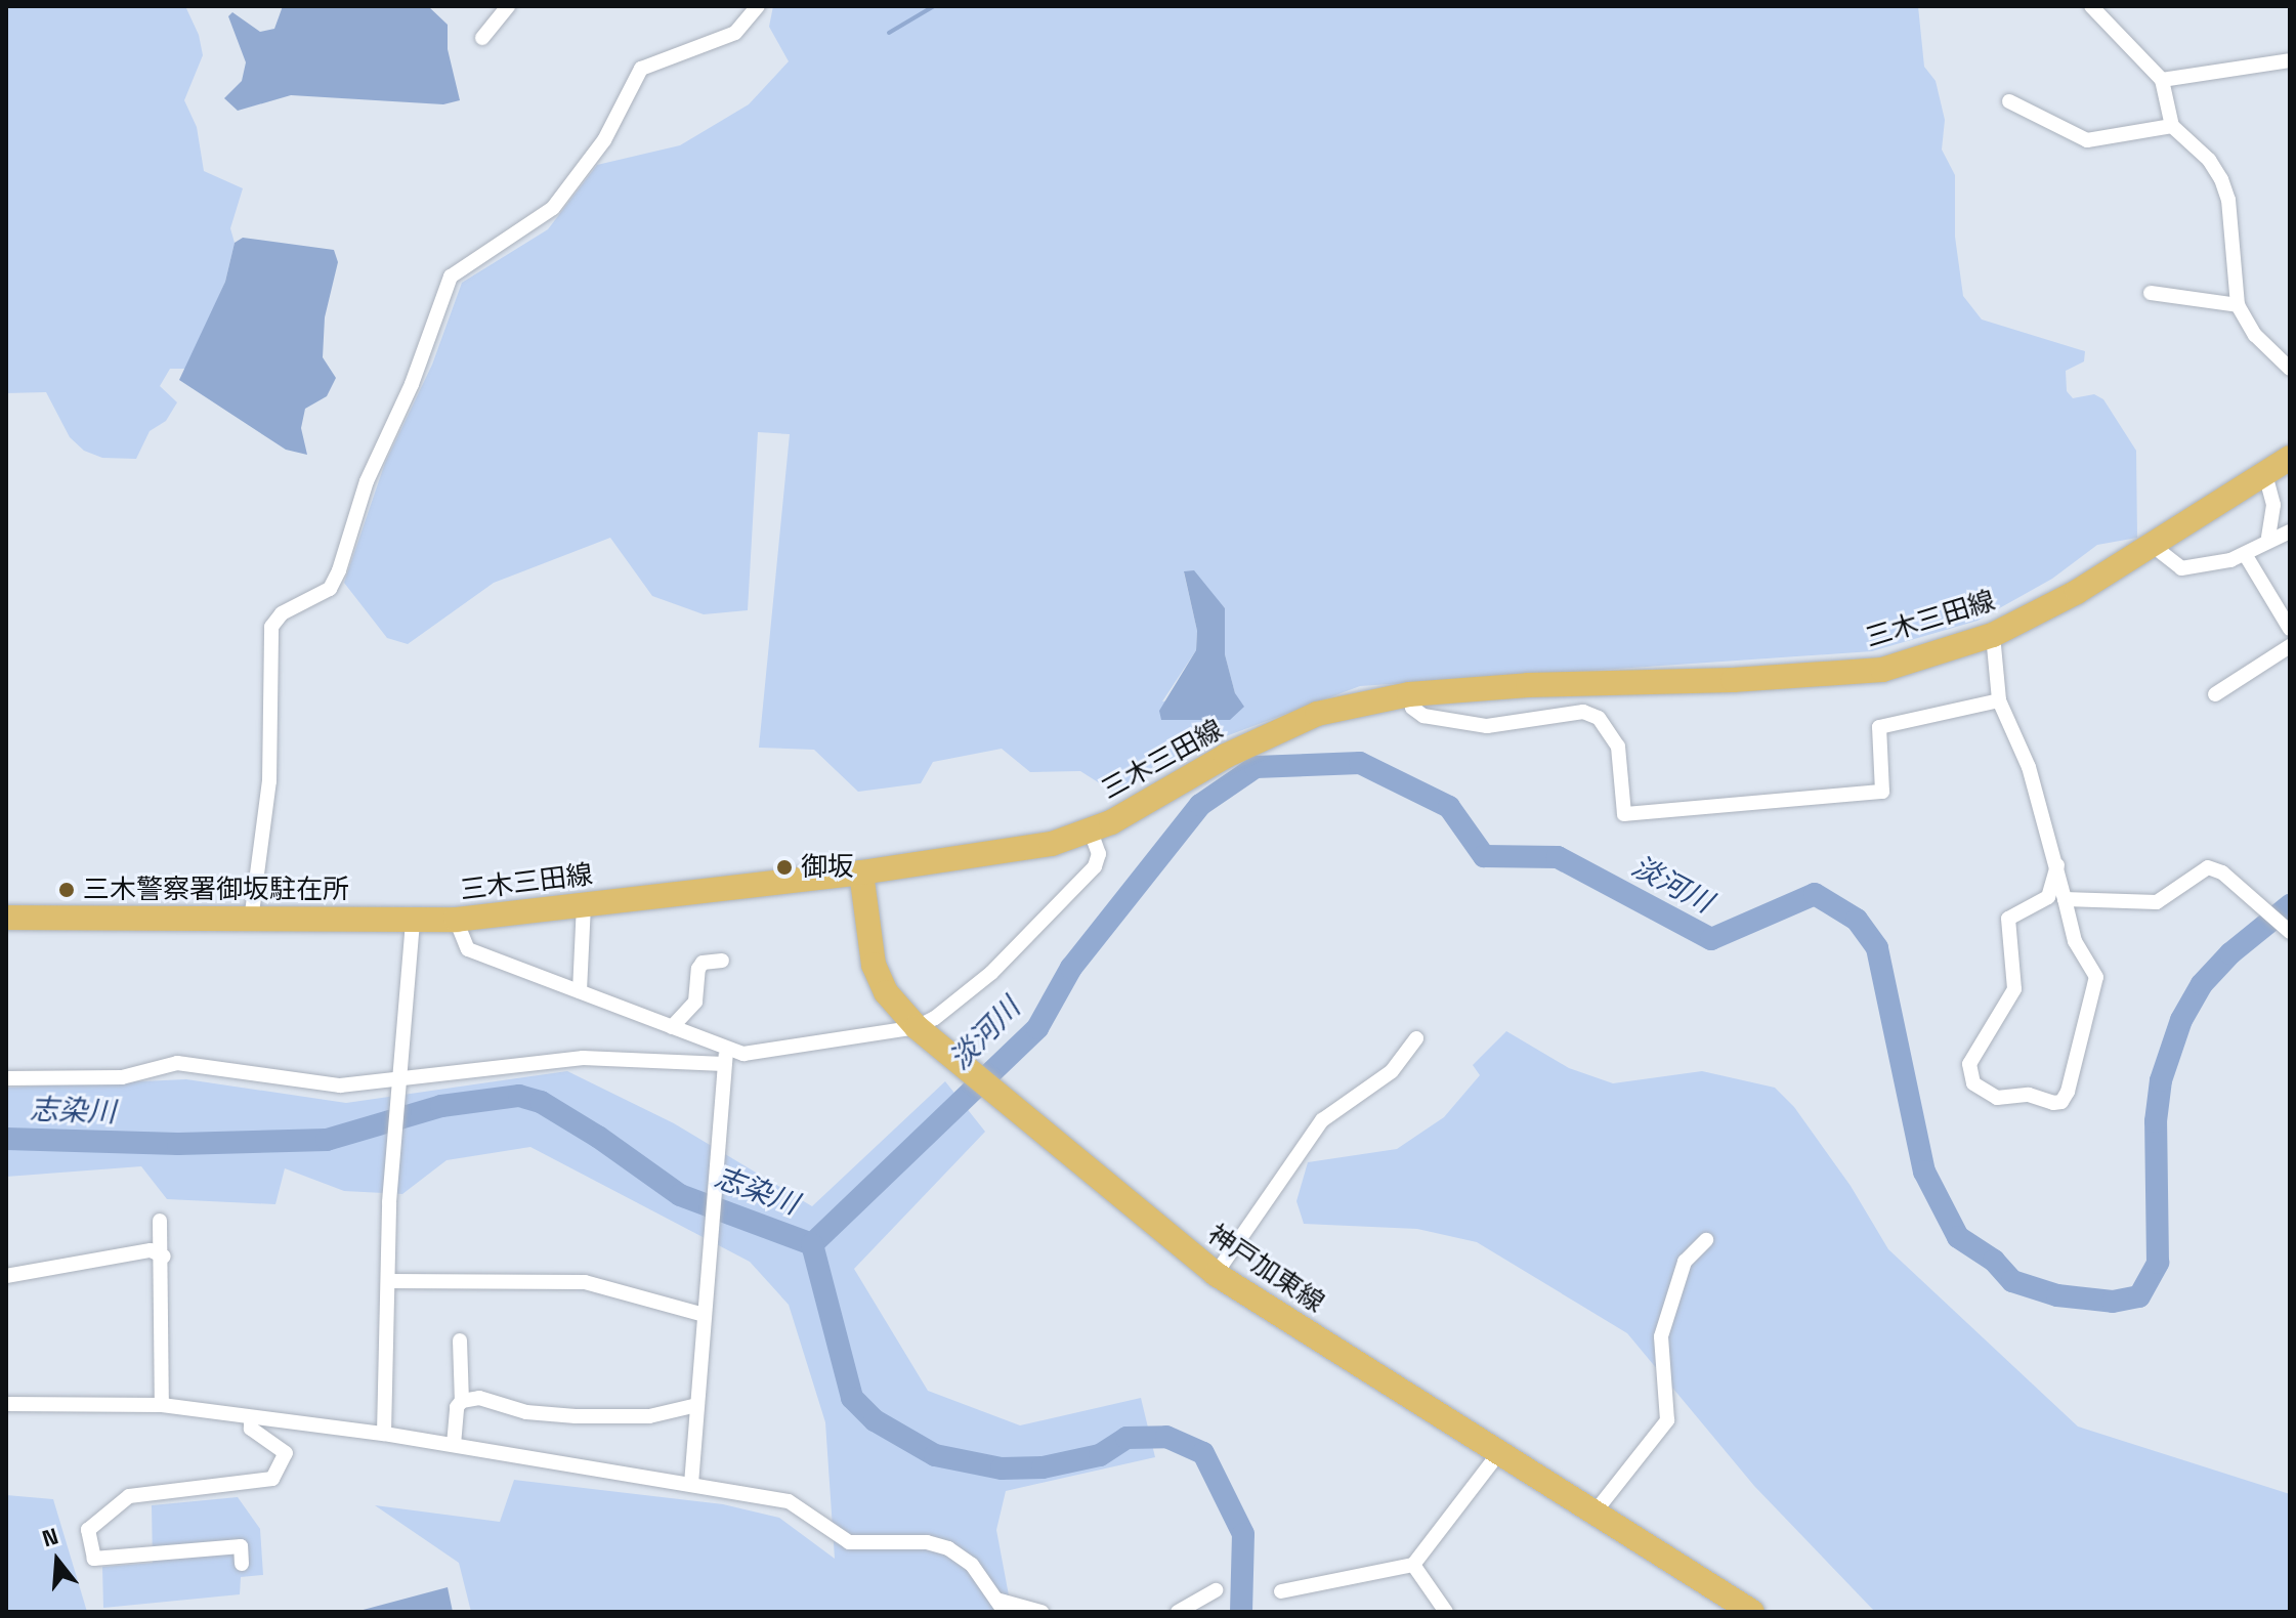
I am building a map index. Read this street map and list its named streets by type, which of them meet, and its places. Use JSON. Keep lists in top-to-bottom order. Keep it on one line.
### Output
{"streets":{"main road":["三木三田線","神戸加東線"]},"crossings":[["三木三田線","神戸加東線"]],"water":["淡河川","志染川"],"places":["御坂","三木警察署御坂駐在所"],"north":"top"}
